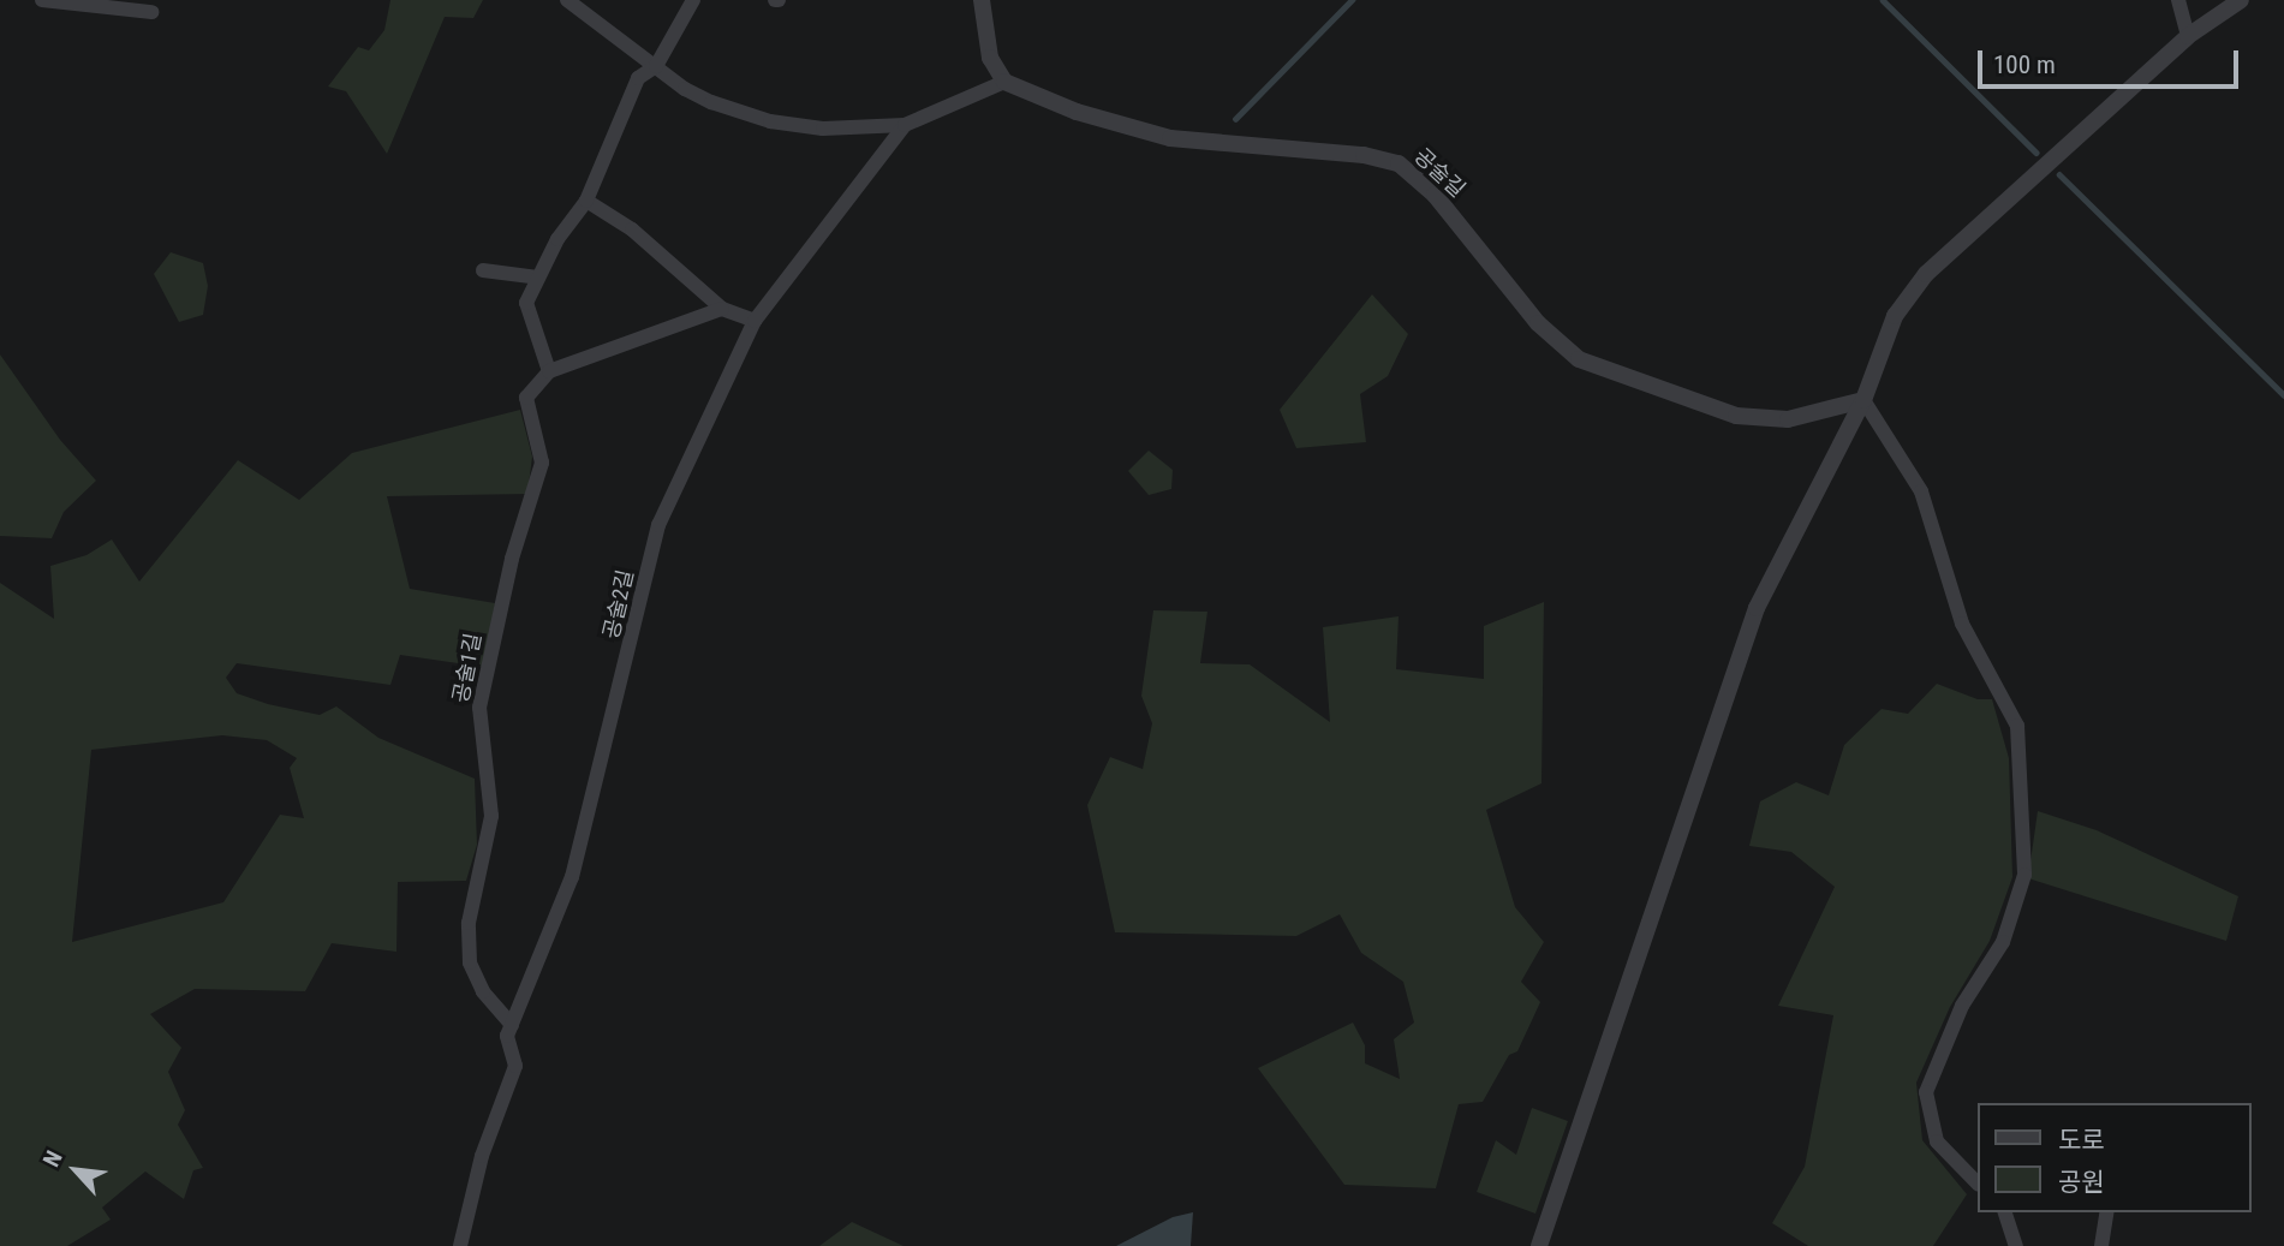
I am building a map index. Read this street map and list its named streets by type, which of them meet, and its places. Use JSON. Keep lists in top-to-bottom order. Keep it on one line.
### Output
{"streets":{"street":["공술길","공술2길","공술1길"]},"crossings":[["공술길","공술2길"],["공술2길","공술1길"]],"legend":["도로","공원"],"scale_bar":"100 m","north":"top left"}
